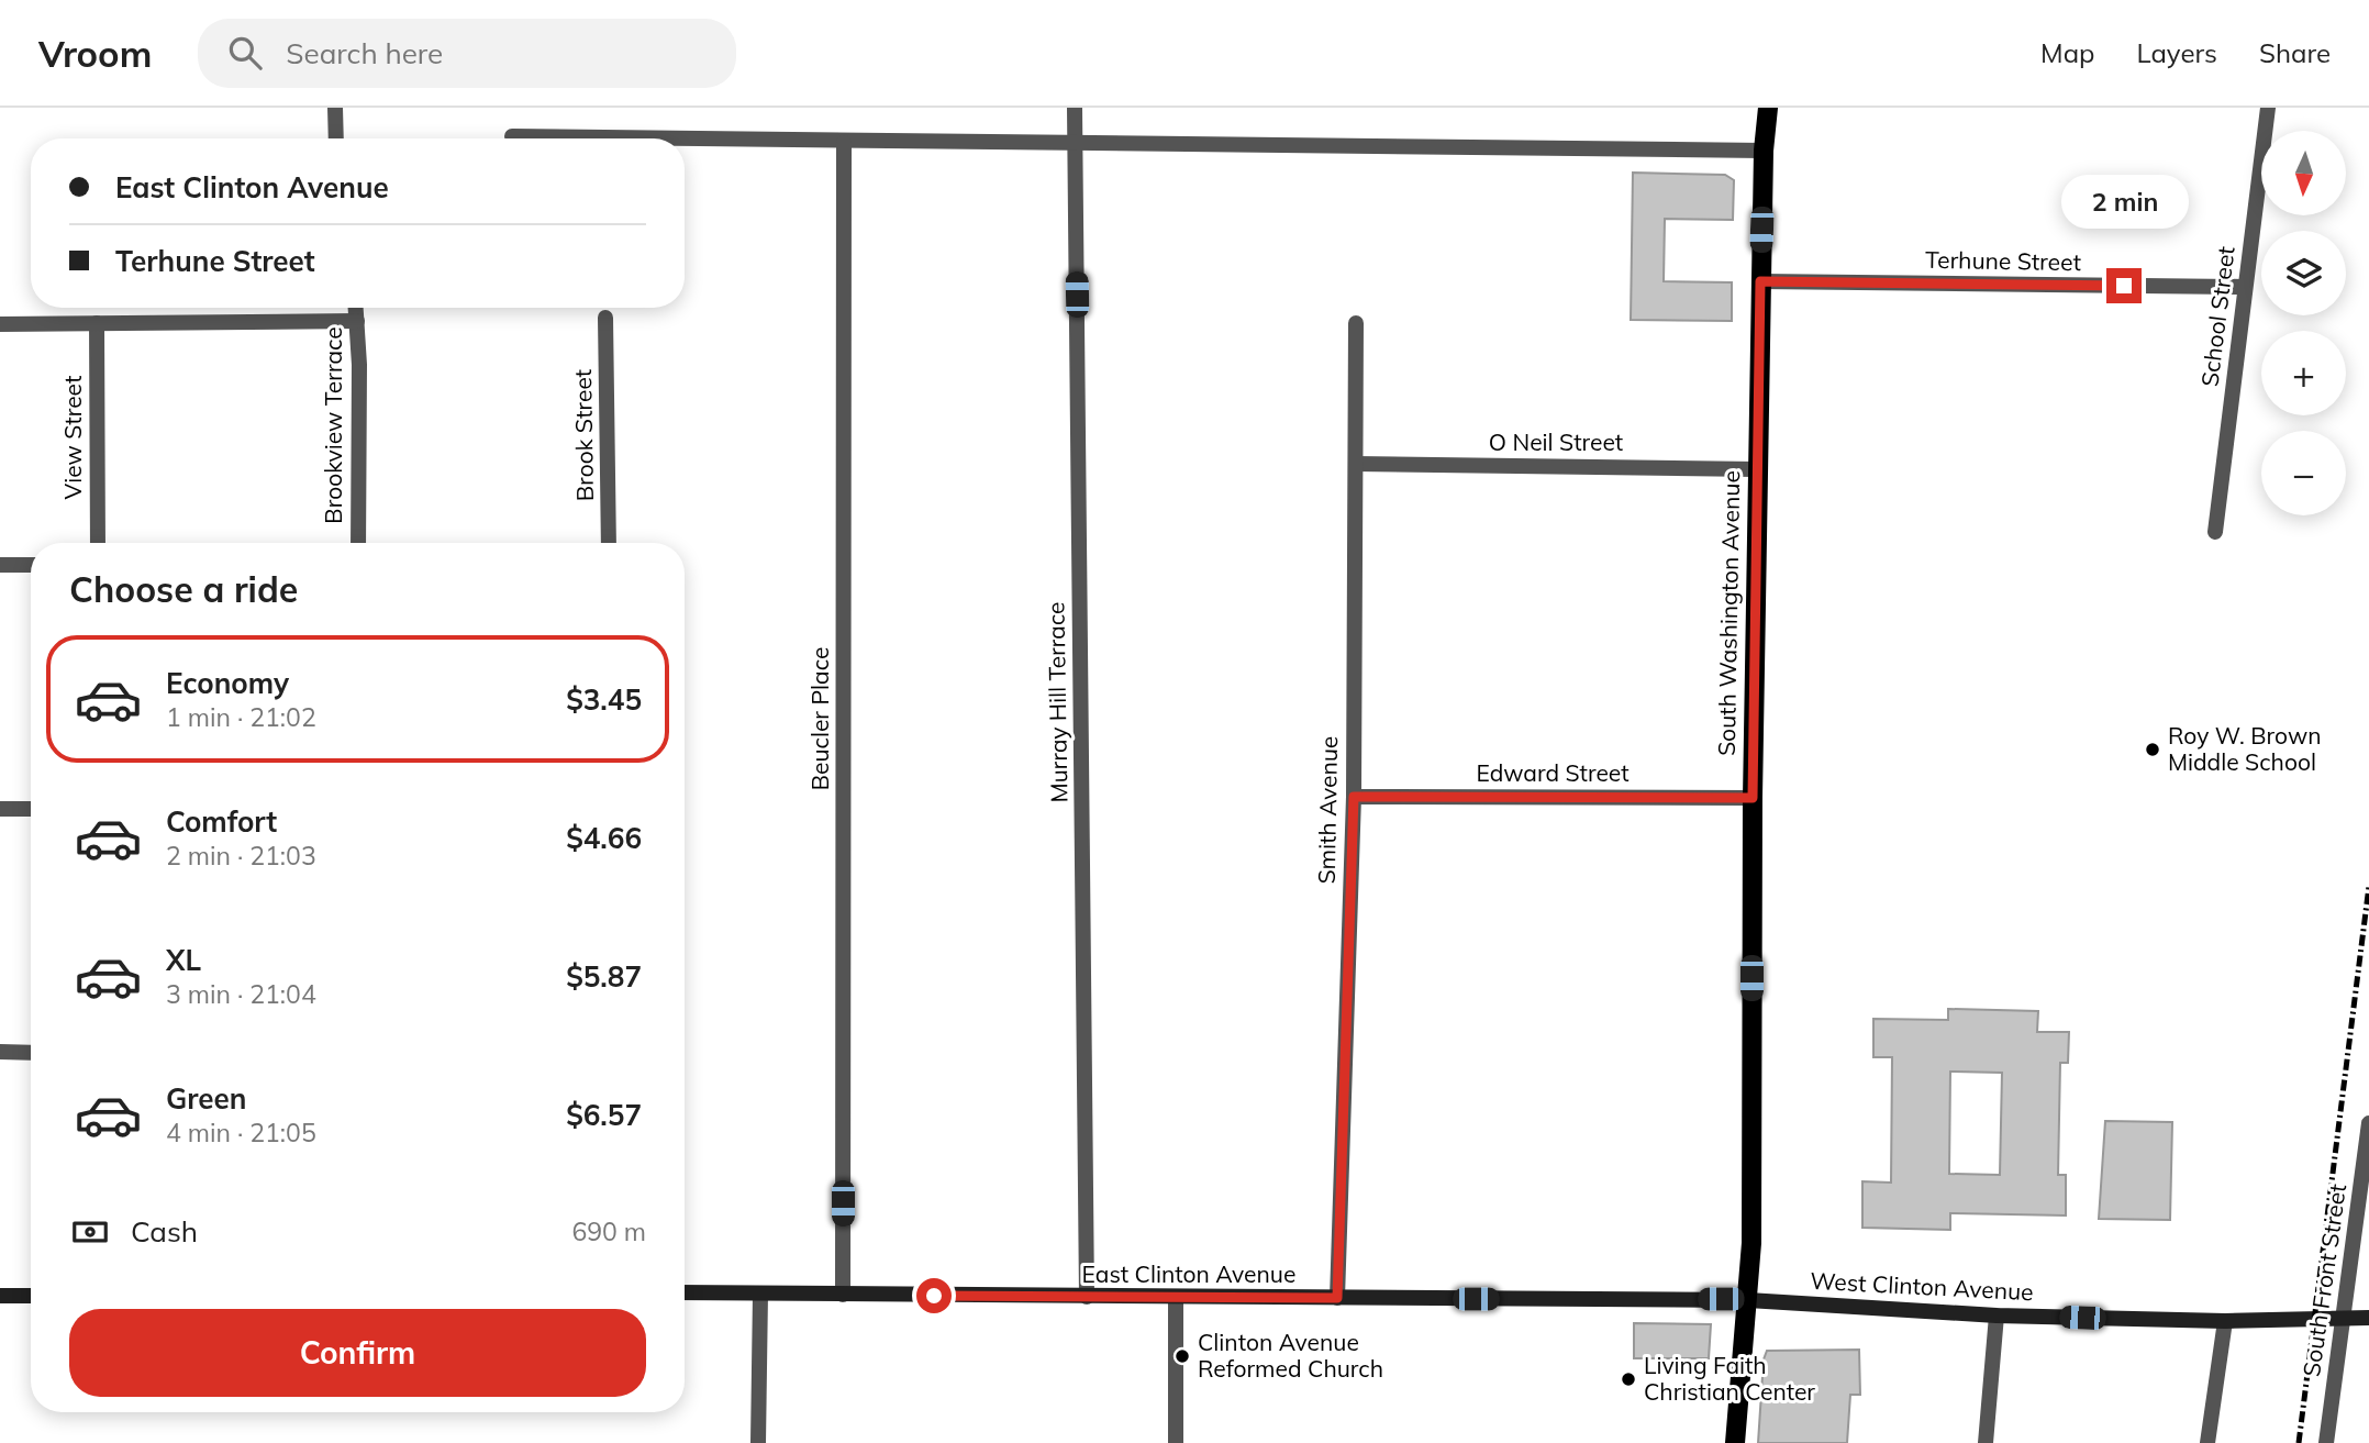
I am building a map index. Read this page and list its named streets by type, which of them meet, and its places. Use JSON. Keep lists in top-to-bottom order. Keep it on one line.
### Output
{"streets":{"main road":["South Washington Avenue"],"street":["Terhune Street","School Street","Brookview Terrace","Brook Street","View Street","O Neil Street","Murray Hill Terrace","Beucler Place","Edward Street","Smith Avenue","East Clinton Avenue","South Front Street","West Clinton Avenue"]},"crossings":[["Terhune Street","School Street"],["Terhune Street","South Washington Avenue"],["O Neil Street","South Washington Avenue"],["O Neil Street","Smith Avenue"],["South Washington Avenue","Edward Street"],["South Washington Avenue","East Clinton Avenue"],["South Washington Avenue","West Clinton Avenue"],["Murray Hill Terrace","East Clinton Avenue"],["Beucler Place","East Clinton Avenue"],["Edward Street","Smith Avenue"],["Smith Avenue","East Clinton Avenue"],["East Clinton Avenue","West Clinton Avenue"],["South Front Street","West Clinton Avenue"]],"places":["Roy W. Brown Middle School","Clinton Avenue Reformed Church","Living Faith Christian Center"],"north":"bottom","page":{"header":"Vroom","search":"Search here","nav":["Map","Layers","Share"],"map_buttons":["+","−"],"banner":["East Clinton Avenue","Terhune Street"],"bubble":"2 min","heading":"Choose a ride","list":[{"name":"Economy","note":"1 min · 21:02","value":"$3.45"},{"name":"Comfort","note":"2 min · 21:03","value":"$4.66"},{"name":"XL","note":"3 min · 21:04","value":"$5.87"},{"name":"Green","note":"4 min · 21:05","value":"$6.57"}],"pay":["Cash","690 m"],"buttons":"Confirm"}}
